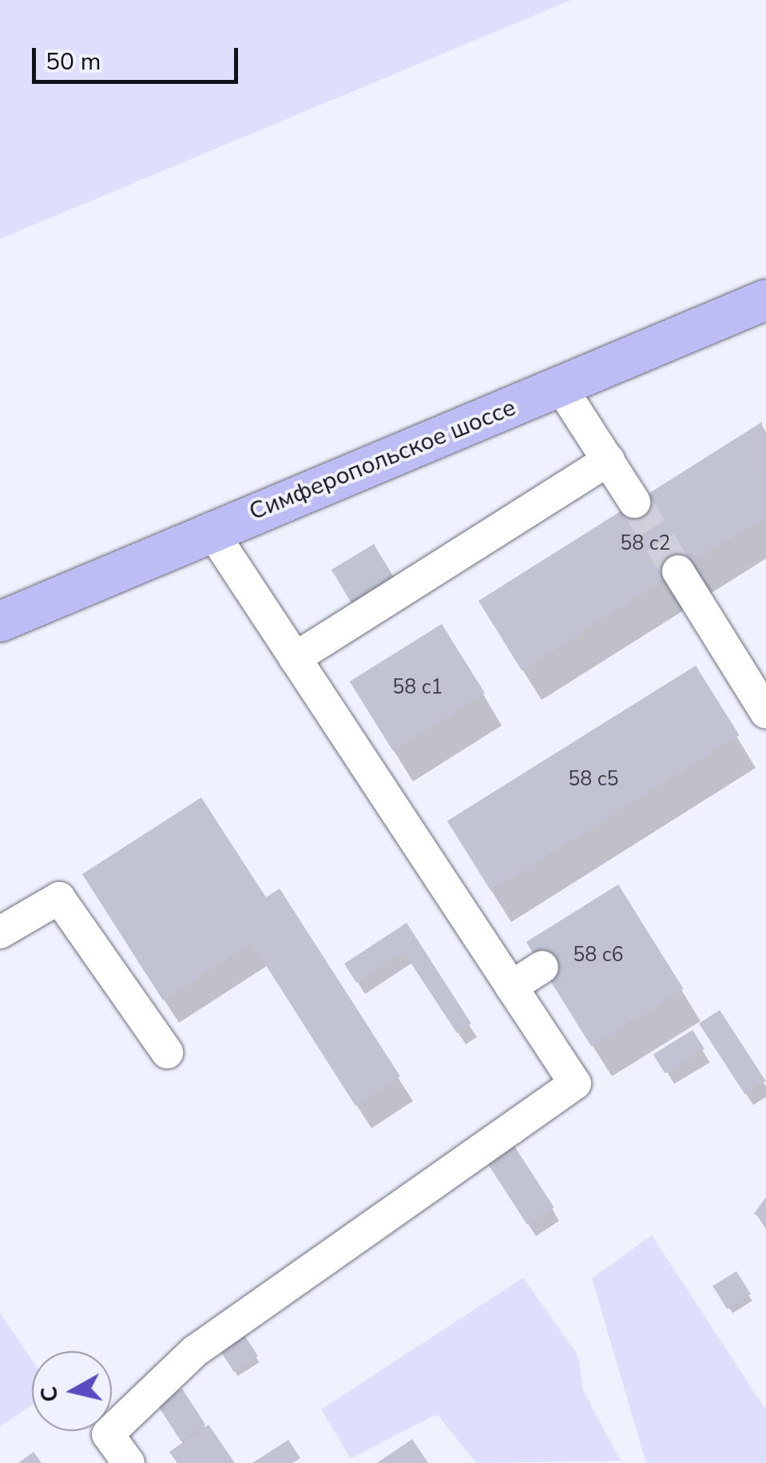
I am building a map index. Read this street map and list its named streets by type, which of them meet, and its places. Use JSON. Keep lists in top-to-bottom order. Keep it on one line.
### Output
{"streets":{"main road":["Симферопольское шоссе"]},"house_numbers":["58 с2","58 с1","58 с5","58 с6"],"scale_bar":"50 m","north":"left"}
